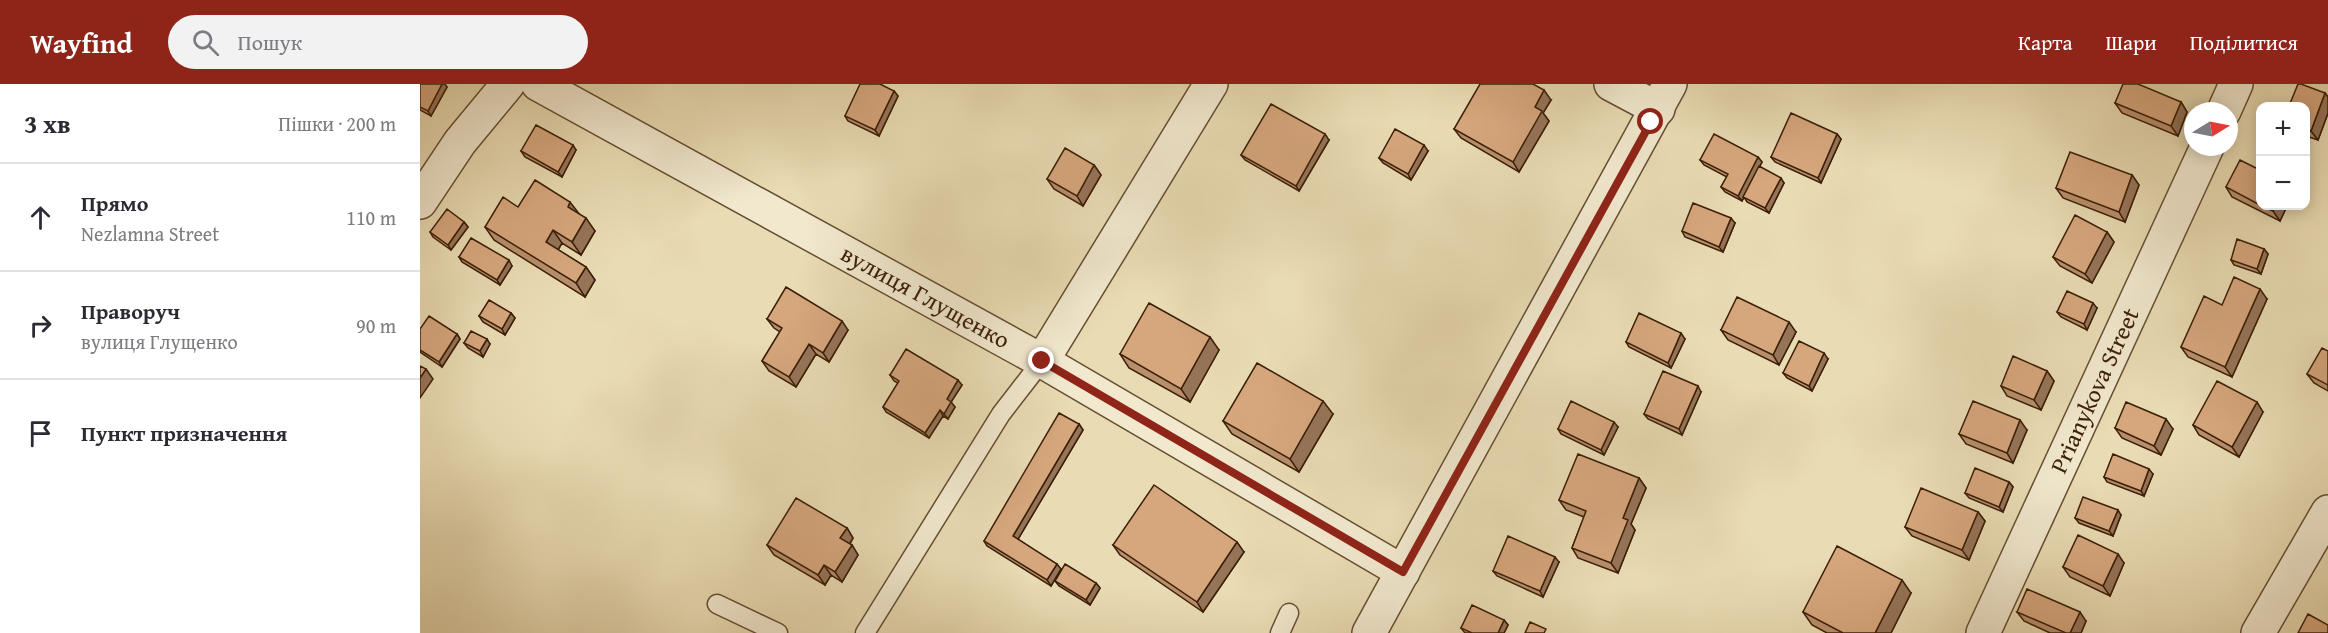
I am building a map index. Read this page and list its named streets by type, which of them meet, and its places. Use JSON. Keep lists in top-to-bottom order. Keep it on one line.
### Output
{"streets":{"street":["вулиця Глущенко","Prianykova Street"]},"north":"right","page":{"header":"Wayfind","search":"Пошук","nav":["Карта","Шари","Поділитися"],"heading":["3 хв","Пішки · 200 m"],"map_buttons":["+","−"],"list":[["Прямо","Nezlamna Street","110 m"],["Праворуч","вулиця Глущенко","90 m"],"Пункт призначення"]}}
